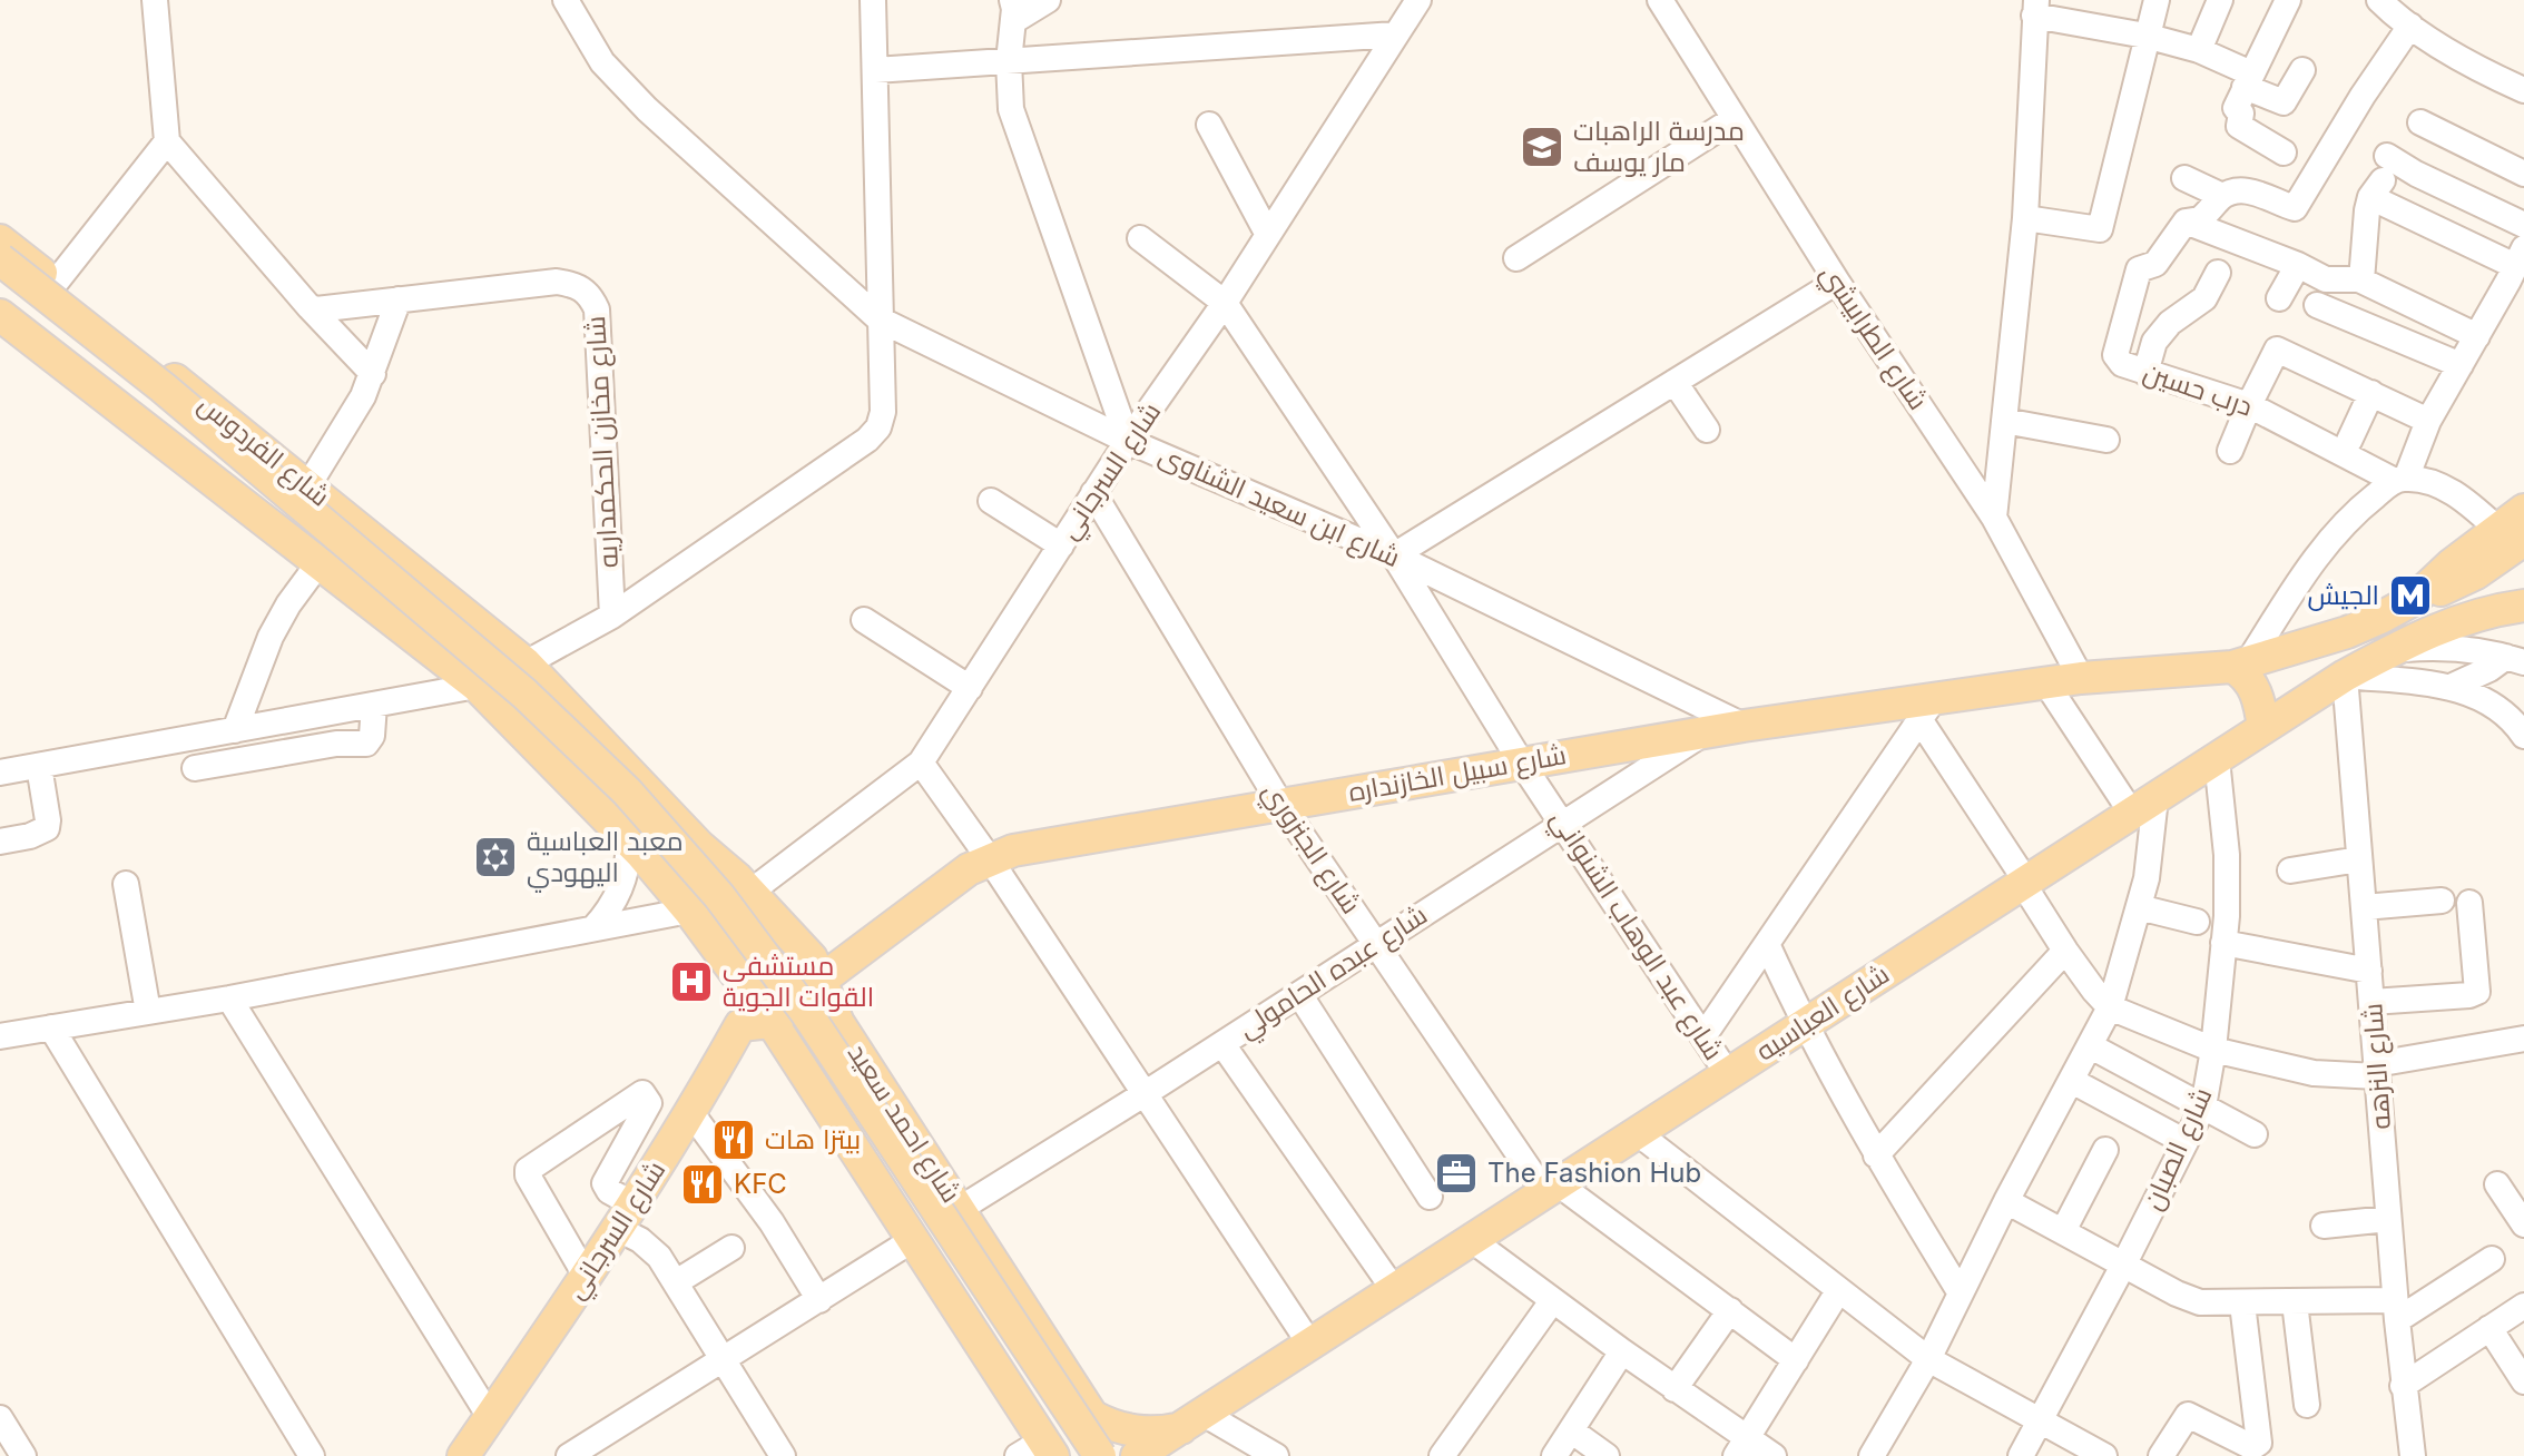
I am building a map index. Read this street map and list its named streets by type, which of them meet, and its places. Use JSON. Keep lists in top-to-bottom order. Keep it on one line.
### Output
{"streets":{"main road":["شارع الفردوس","شارع السرجاني","شارع سبيل الخازنداره","شارع العباسيه","شارع احمد سعيد"],"street":["شارع الطرابيشي","درب حسين","شارع مخازن الحكمداريه","شارع ابن سعيد الشناوى","شارع الجنزوري","شارع عبد الوهاب الشنواني","شارع عبده الحامولي","شارع النزهه","شارع الصبان"]},"crossings":[["شارع الطرابيشي","شارع سبيل الخازنداره"],["شارع الفردوس","شارع احمد سعيد"],["شارع السرجاني","شارع ابن سعيد الشناوى"],["شارع السرجاني","شارع سبيل الخازنداره"],["شارع السرجاني","شارع الجنزوري"],["شارع السرجاني","شارع عبد الوهاب الشنواني"],["شارع السرجاني","شارع احمد سعيد"],["شارع ابن سعيد الشناوى","شارع سبيل الخازنداره"],["شارع ابن سعيد الشناوى","شارع عبد الوهاب الشنواني"],["شارع سبيل الخازنداره","شارع الجنزوري"],["شارع سبيل الخازنداره","شارع عبد الوهاب الشنواني"],["شارع سبيل الخازنداره","شارع عبده الحامولي"],["شارع سبيل الخازنداره","شارع احمد سعيد"],["شارع الجنزوري","شارع عبده الحامولي"],["شارع الجنزوري","شارع العباسيه"],["شارع عبد الوهاب الشنواني","شارع عبده الحامولي"],["شارع عبد الوهاب الشنواني","شارع العباسيه"],["شارع عبده الحامولي","شارع احمد سعيد"],["شارع العباسيه","شارع النزهه"],["شارع العباسيه","شارع احمد سعيد"],["شارع العباسيه","شارع الصبان"]],"places":{"school or university":["مدرسة الراهبات مار يوسف"],"metro station":["الجيش"],"synagogue":["معبد العباسية اليهودي"],"hospital":["مستشفى القوات الجوية"],"restaurant":["بيتزا هات","KFC"],"office":["The Fashion Hub"]}}
